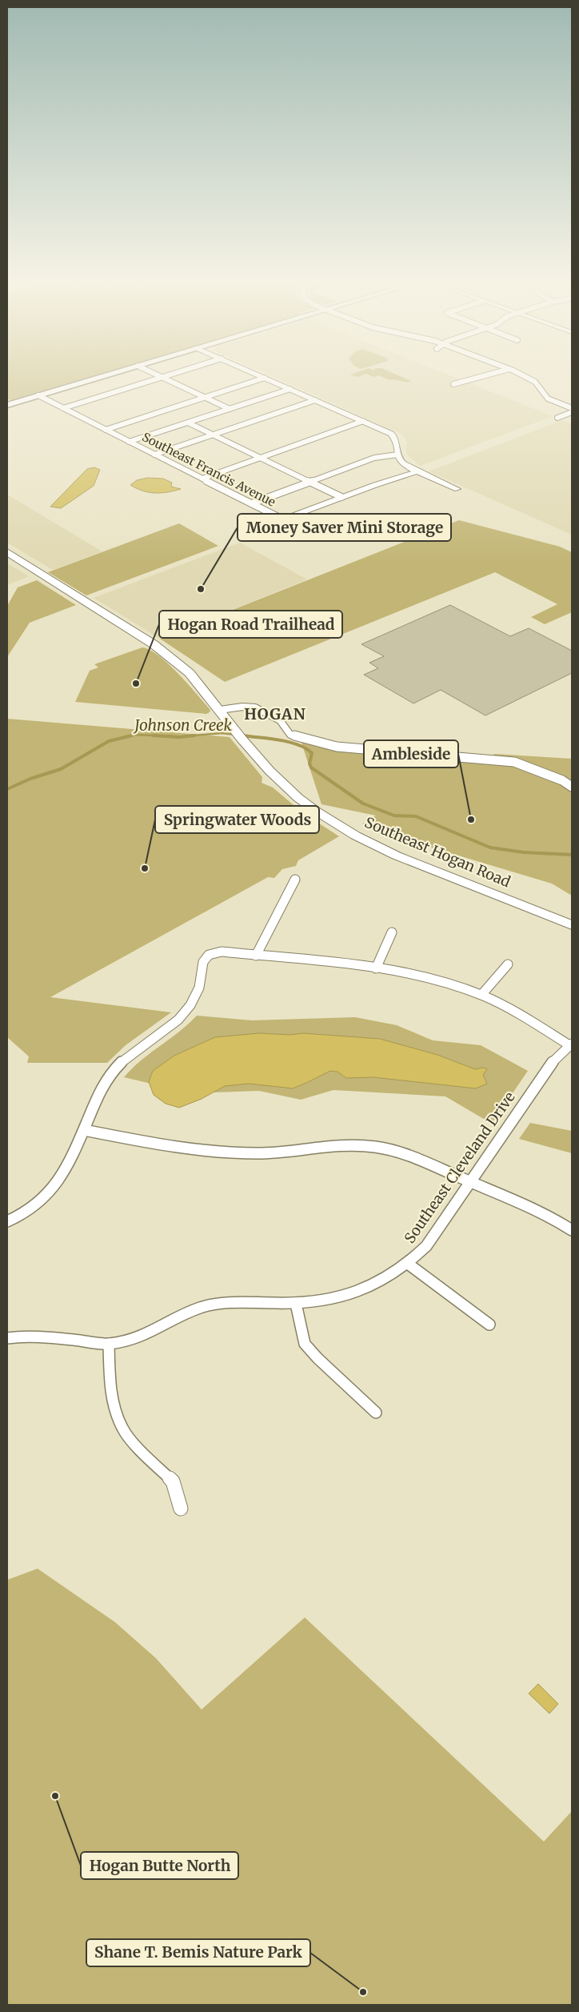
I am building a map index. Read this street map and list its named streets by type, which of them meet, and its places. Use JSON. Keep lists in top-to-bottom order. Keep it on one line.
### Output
{"streets":{"main road":["Southeast Hogan Road"],"street":["Southeast Francis Avenue","Southeast Cleveland Drive"]},"districts":["HOGAN"],"water":["Johnson Creek"],"places":["Money Saver Mini Storage","Hogan Road Trailhead","Ambleside","Springwater Woods","Hogan Butte North","Shane T. Bemis Nature Park"]}
